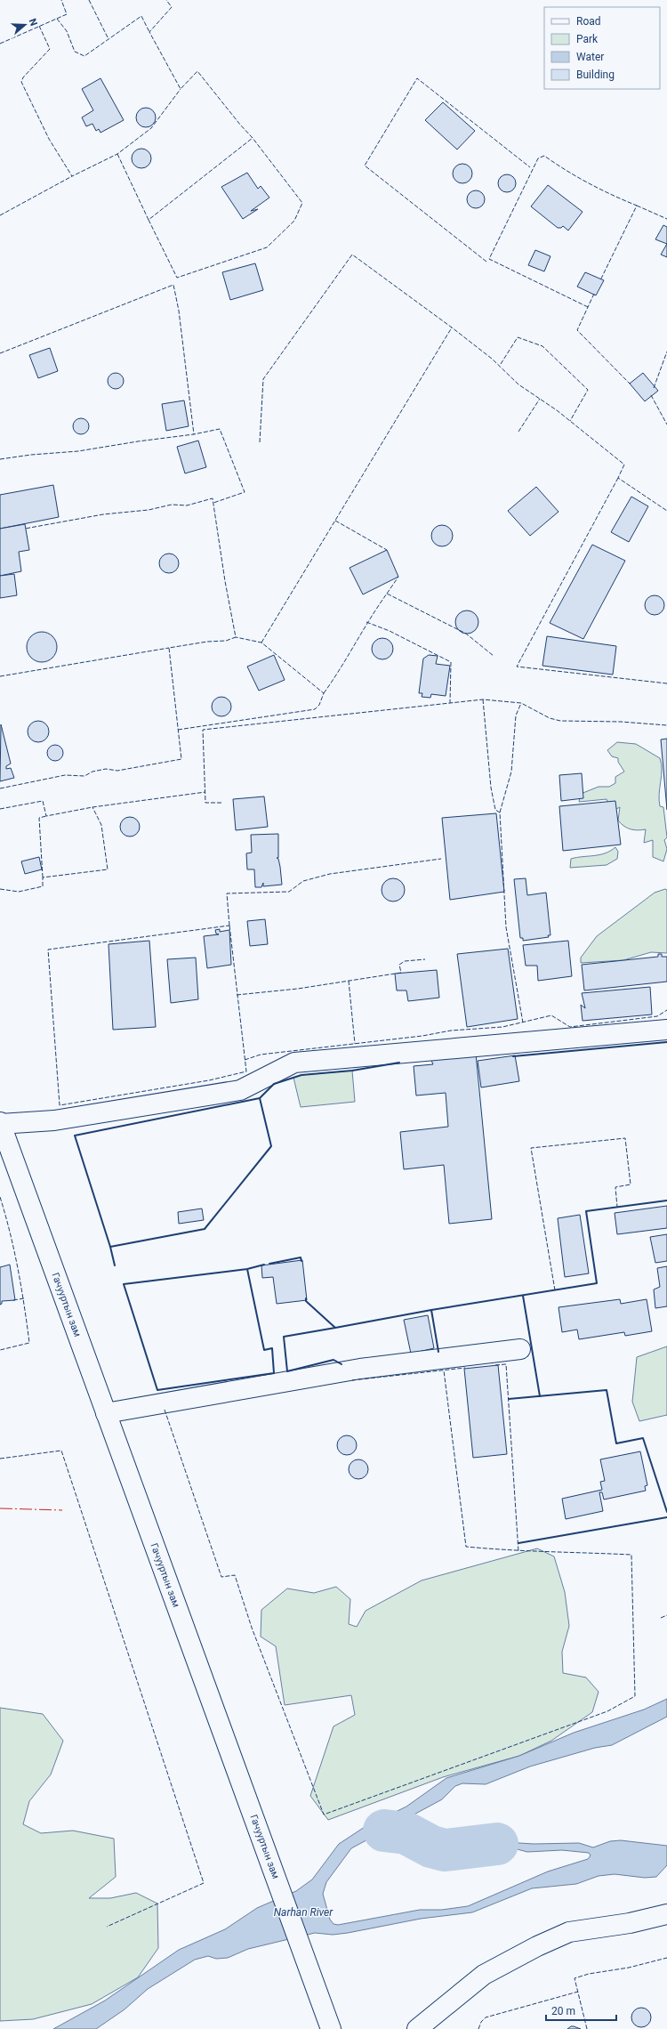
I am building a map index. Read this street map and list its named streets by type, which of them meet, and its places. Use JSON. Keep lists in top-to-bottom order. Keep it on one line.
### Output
{"streets":{"street":["Гачууртын зам"]},"water":["Narhan River"],"legend":["Road","Park","Water","Building"],"scale_bar":"20 m","north":"right"}
